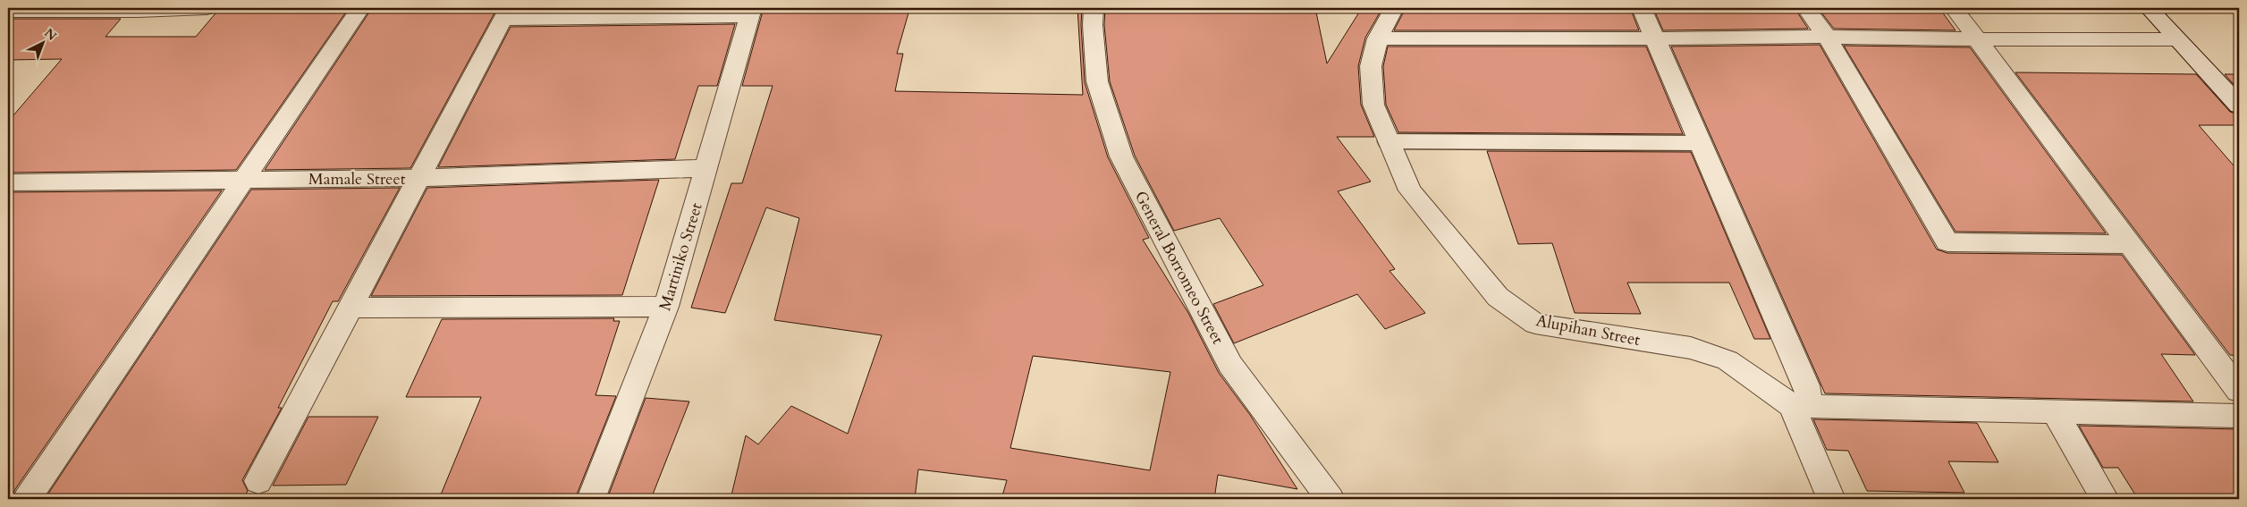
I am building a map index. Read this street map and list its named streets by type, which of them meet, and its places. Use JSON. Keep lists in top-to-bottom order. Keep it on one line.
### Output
{"streets":{"street":["Mamale Street","Martiniko Street","General Borromeo Street","Alupihan Street"]},"crossings":[["Mamale Street","Martiniko Street"]],"north":"top right"}
